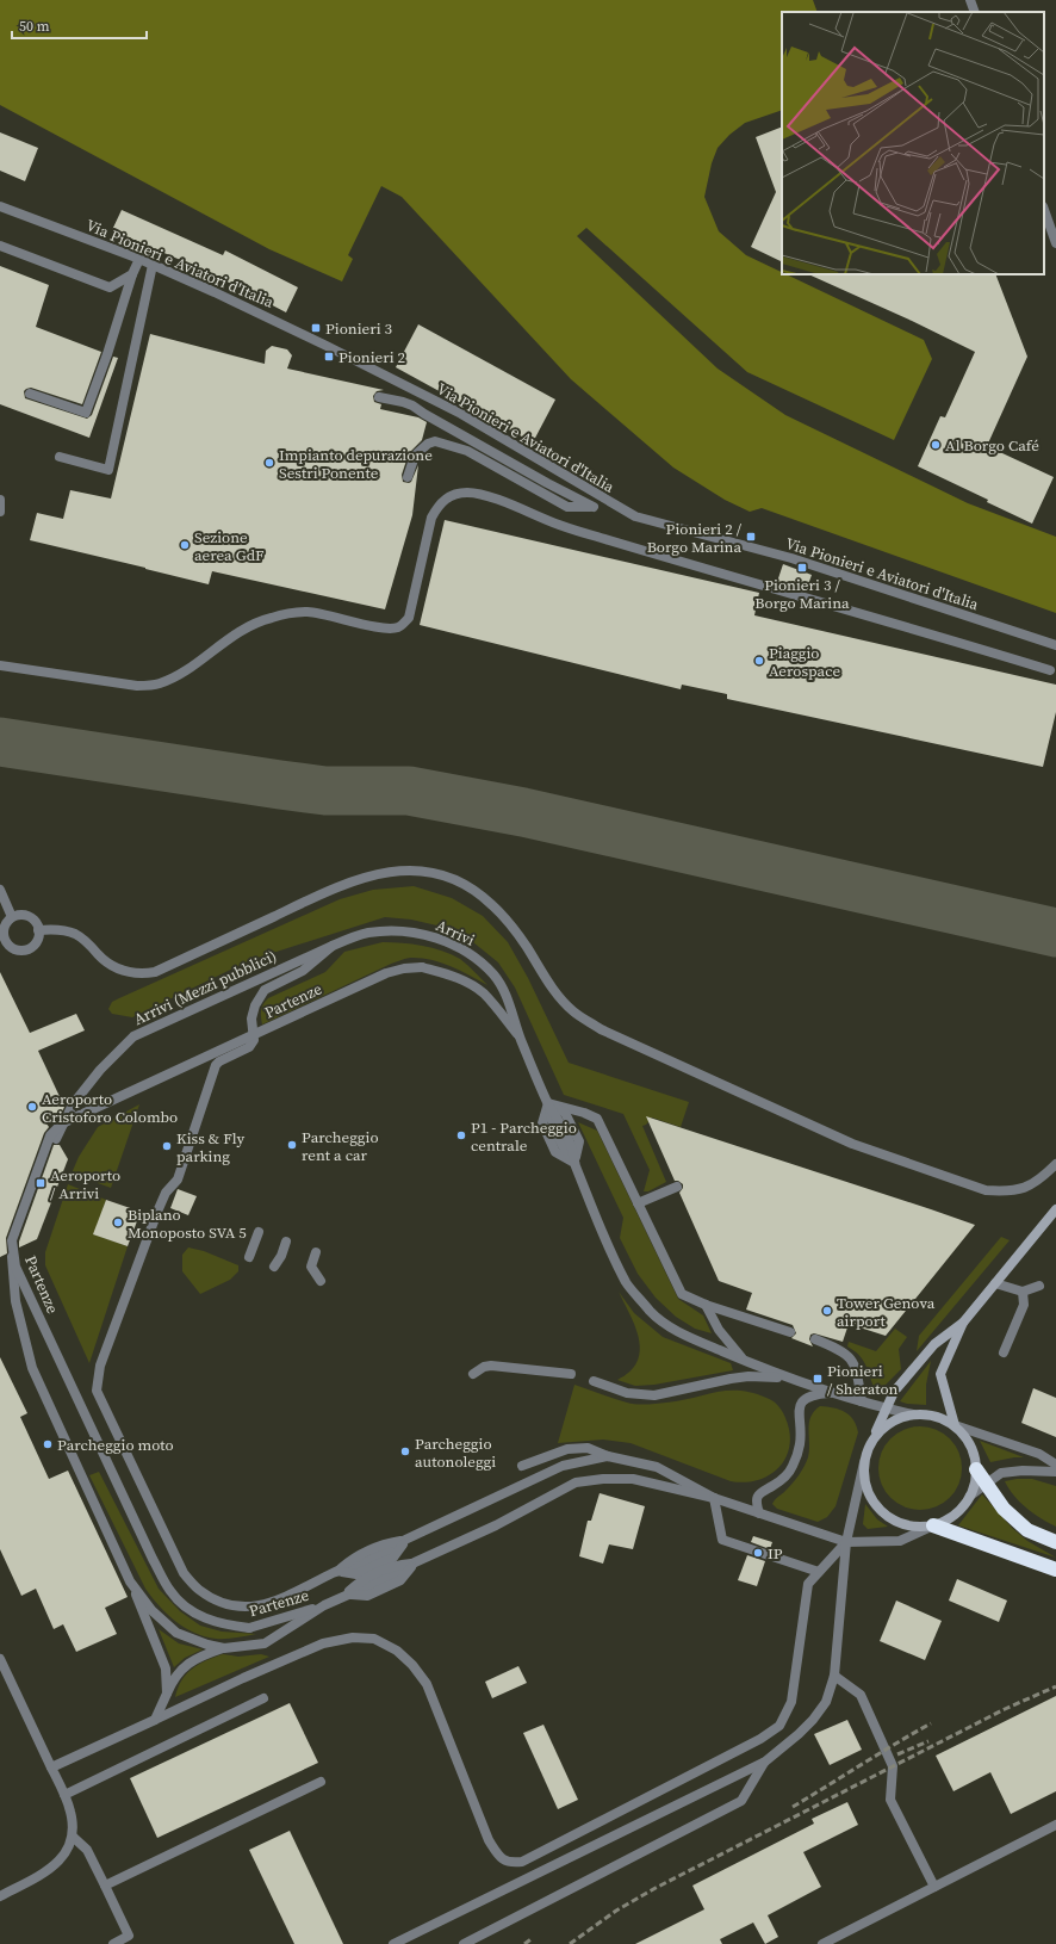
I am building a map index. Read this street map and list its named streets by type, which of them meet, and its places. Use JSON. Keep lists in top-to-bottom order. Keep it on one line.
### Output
{"streets":{"street":["Via Pionieri e Aviatori d'Italia","Arrivi","Arrivi (Mezzi pubblici)","Partenze"]},"crossings":[["Arrivi","Arrivi (Mezzi pubblici)"],["Arrivi","Partenze"]],"places":{"transit":["Pionieri 3","Pionieri 2","Pionieri 2 / Borgo Marina","Pionieri 3 / Borgo Marina","Aeroporto / Arrivi","Pionieri / Sheraton"],"other":["Al Borgo Café","Impianto depurazione Sestri Ponente","Sezione aerea GdF","Piaggio Aerospace","Aeroporto Cristoforo Colombo","P1 - Parcheggio centrale","Parcheggio rent a car","Kiss & Fly parking","Biplano Monoposto SVA 5","Tower Genova airport","Parcheggio moto","Parcheggio autonoleggi","IP"]},"scale_bar":"50 m"}
